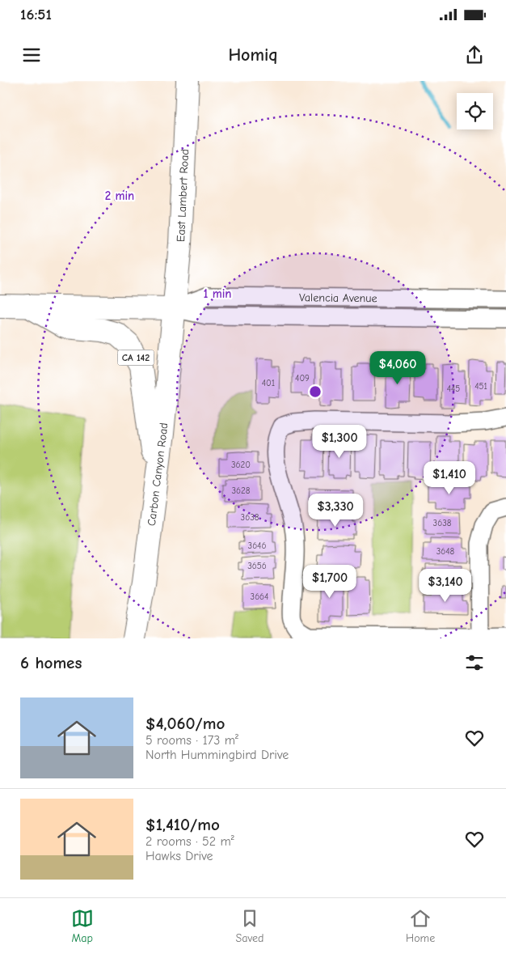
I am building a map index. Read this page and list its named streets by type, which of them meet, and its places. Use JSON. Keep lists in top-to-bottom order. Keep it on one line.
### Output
{"streets":{"main road":["East Lambert Road","Valencia Avenue","CA 142","Carbon Canyon Road"]},"crossings":[["East Lambert Road","Valencia Avenue"],["East Lambert Road","Carbon Canyon Road"],["Valencia Avenue","CA 142"],["Valencia Avenue","Carbon Canyon Road"],["CA 142","Carbon Canyon Road"]],"house_numbers":["409","401","451","445","3620","3628","3638","3638","3646","3648","3656","3664"],"page":{"status":"16:51","header":"Homiq","price":["$4,060","$1,300","$1,410","$3,330","$1,700","$3,140"],"heading":"6 homes","list":[{"name":"$4,060/mo","note":"5 rooms · 173 m² · North Hummingbird Drive"},{"name":"$1,410/mo","note":"2 rooms · 52 m² · Hawks Drive"}],"tabs":["Map","Saved","Home"]},"rings":["2 min","1 min"]}
